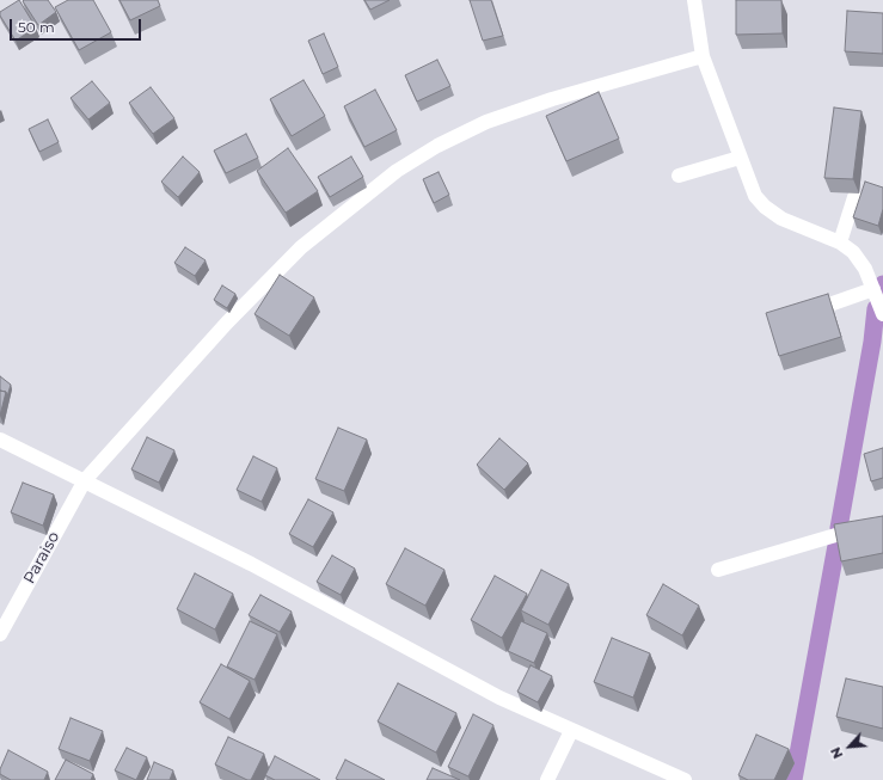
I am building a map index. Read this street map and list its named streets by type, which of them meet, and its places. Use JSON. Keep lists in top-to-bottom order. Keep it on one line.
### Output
{"streets":{"street":["Paraiso"]},"scale_bar":"50 m","north":"bottom left"}
